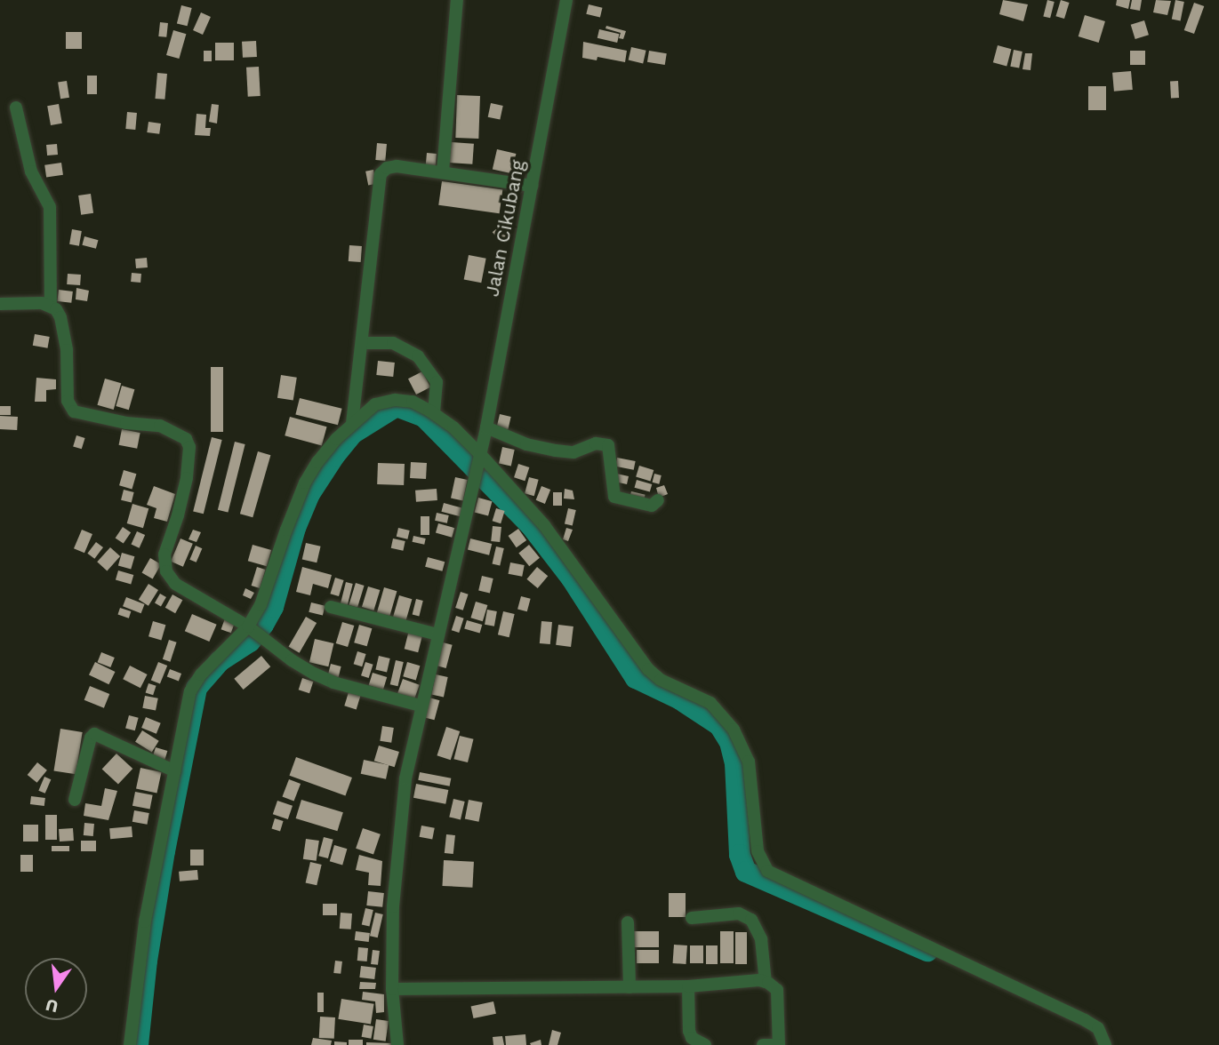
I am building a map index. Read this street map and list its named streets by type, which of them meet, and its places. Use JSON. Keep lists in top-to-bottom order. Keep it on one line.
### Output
{"streets":{"street":["Jalan Cikubang"]},"north":"bottom"}
